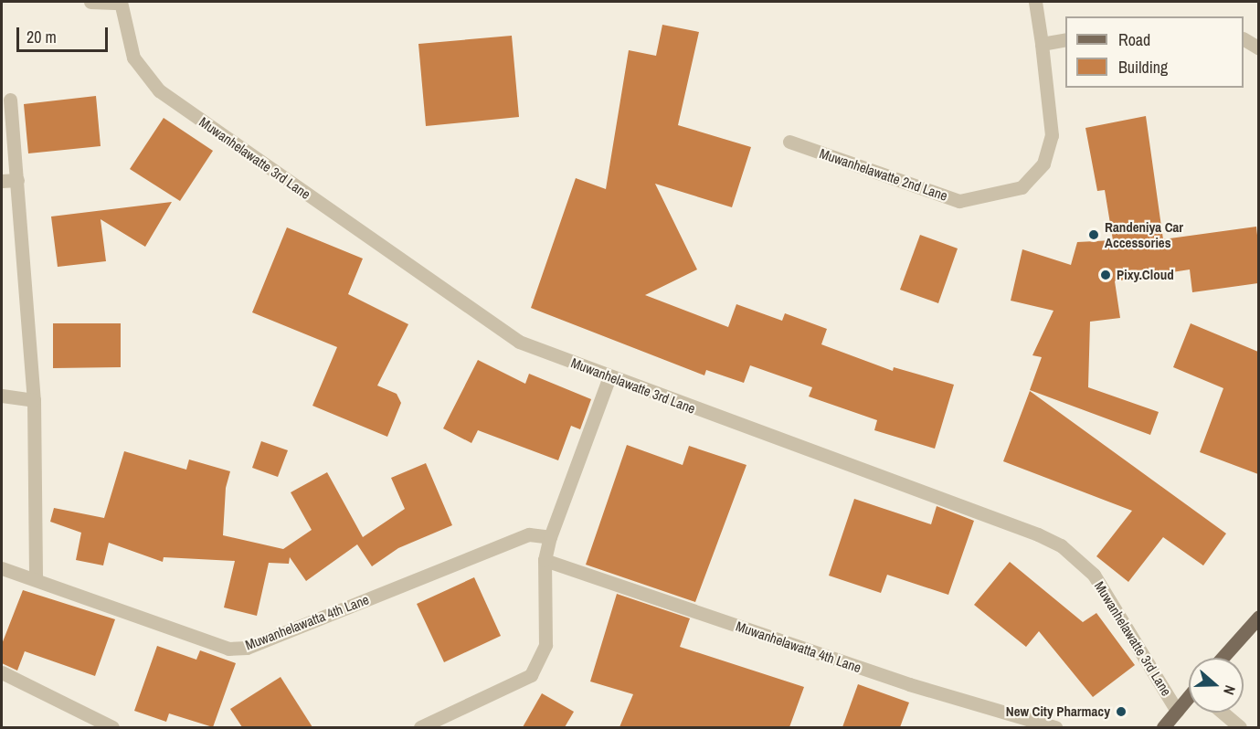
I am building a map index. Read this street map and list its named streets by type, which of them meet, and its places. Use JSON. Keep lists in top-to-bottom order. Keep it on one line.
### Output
{"streets":{"street":["Muwanhelawatte 3rd Lane","Muwanhelawatte 2nd Lane","Muwanhelawatta 4th Lane"]},"places":["Randeniya Car Accessories","Pixy.Cloud","New City Pharmacy"],"legend":["Road","Building"],"scale_bar":"20 m","north":"right"}
